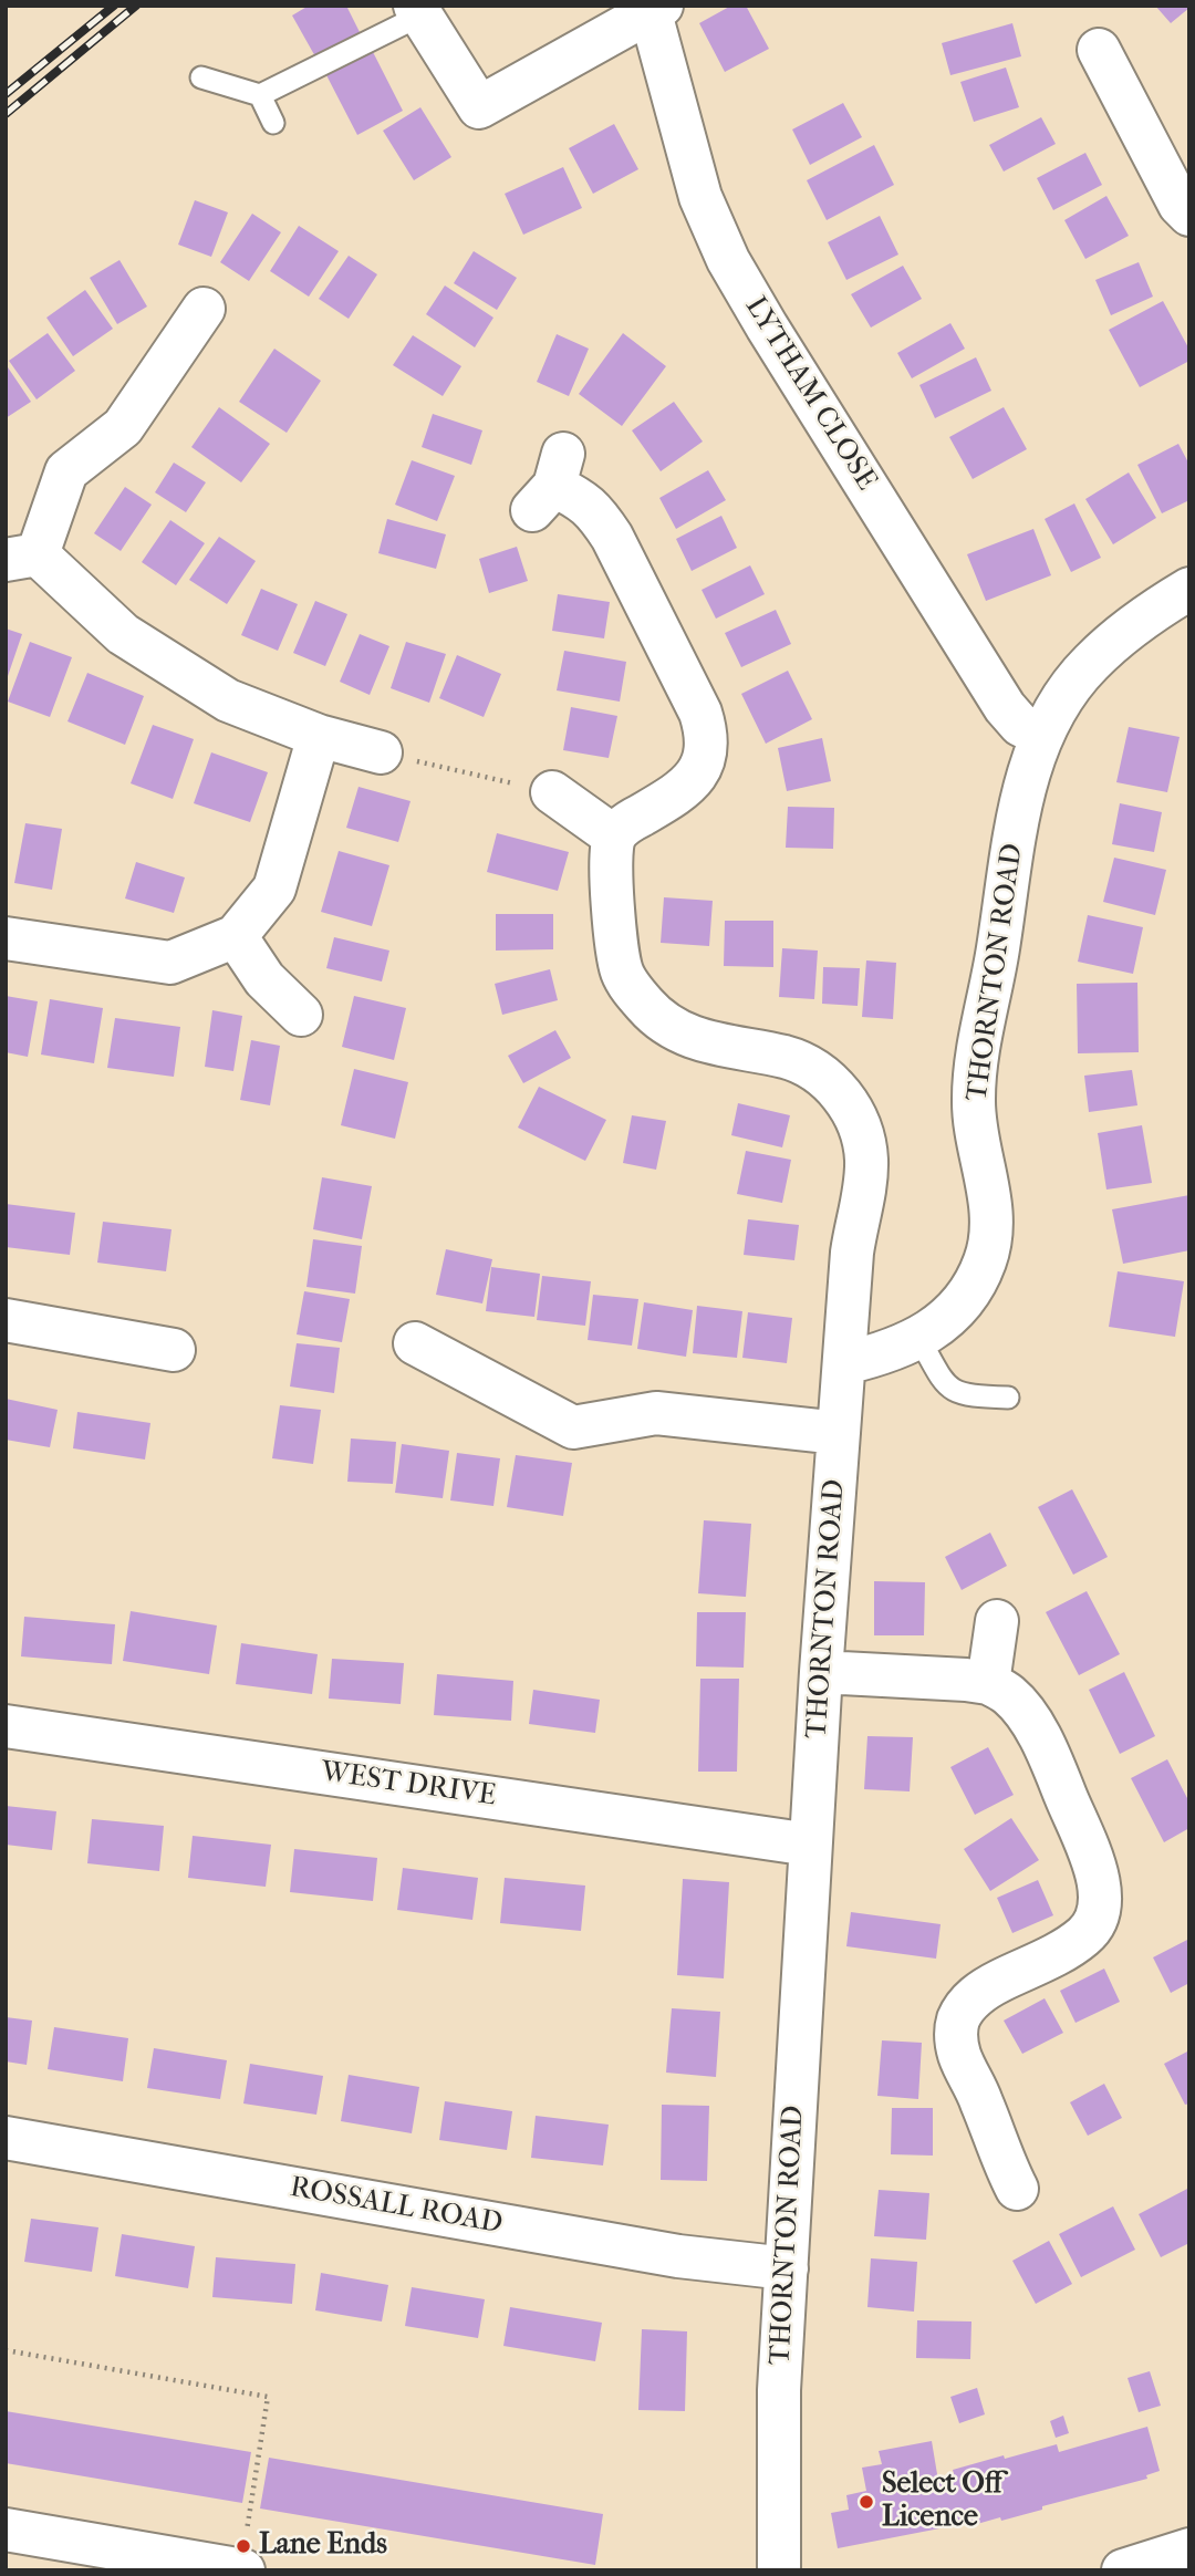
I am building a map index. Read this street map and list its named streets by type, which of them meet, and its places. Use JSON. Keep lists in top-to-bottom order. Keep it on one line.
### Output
{"streets":{"street":["LYTHAM CLOSE","THORNTON ROAD","WEST DRIVE","ROSSALL ROAD"]},"crossings":[["LYTHAM CLOSE","THORNTON ROAD"],["THORNTON ROAD","WEST DRIVE"],["THORNTON ROAD","ROSSALL ROAD"]],"places":["Select Off Licence","Lane Ends"]}
